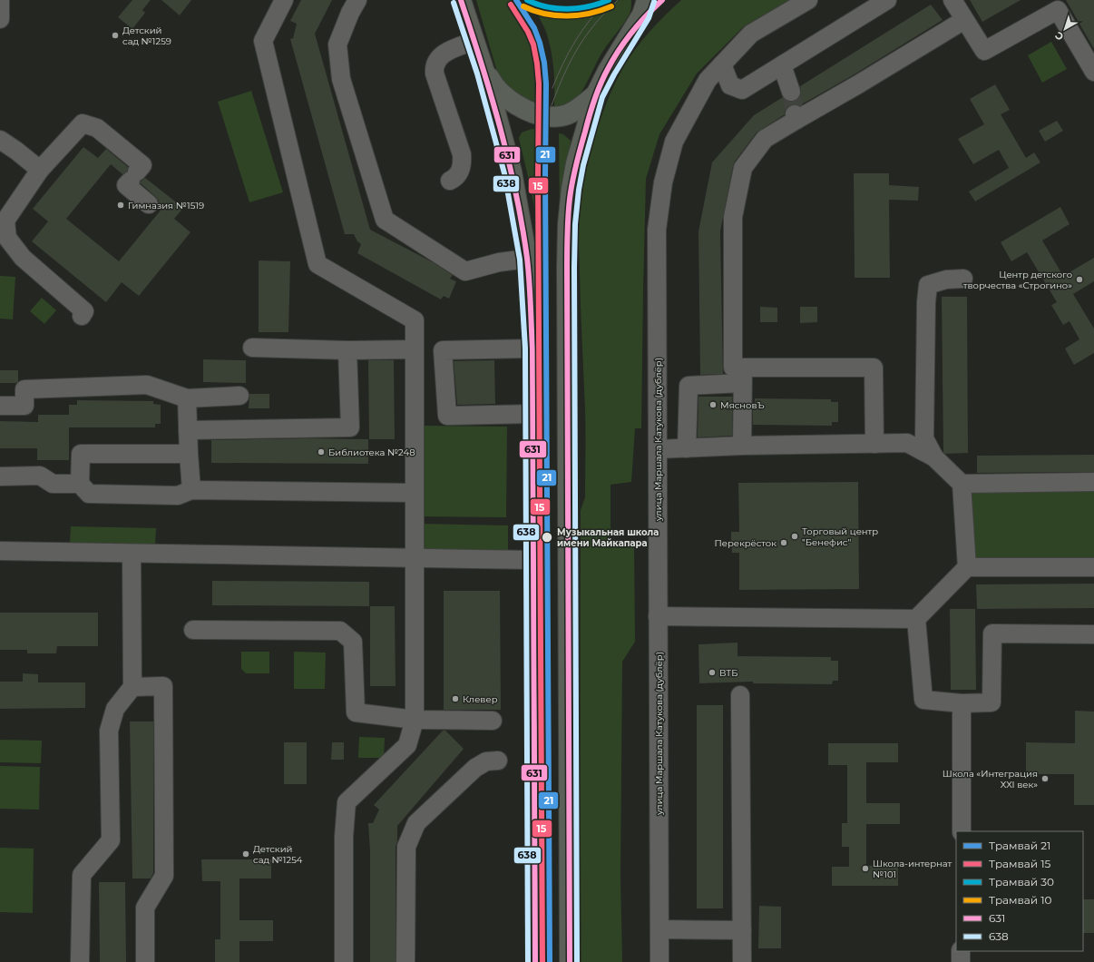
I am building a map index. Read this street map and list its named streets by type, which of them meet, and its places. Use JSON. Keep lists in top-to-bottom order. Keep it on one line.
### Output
{"streets":{"street":["улица Маршала Катукова (дублёр)"]},"places":["Детский сад №1259","Гимназия №1519","Центр детского творчества «Строгино»","МясновЪ","Библиотека №248","Торговый центр \"Бенефис\"","Музыкальная школа имени Майкапара","Перекрёсток","ВТБ","Клевер","Школа «Интеграция XXI век»","Детский сад №1254","Школа-интернат №101"],"lines":["tram line 21","tram line 30","transit line 631","transit line 638","tram line 15","tram line 10"],"legend":["Трамвай 21","Трамвай 15","Трамвай 30","Трамвай 10","631","638"],"north":"bottom left"}
